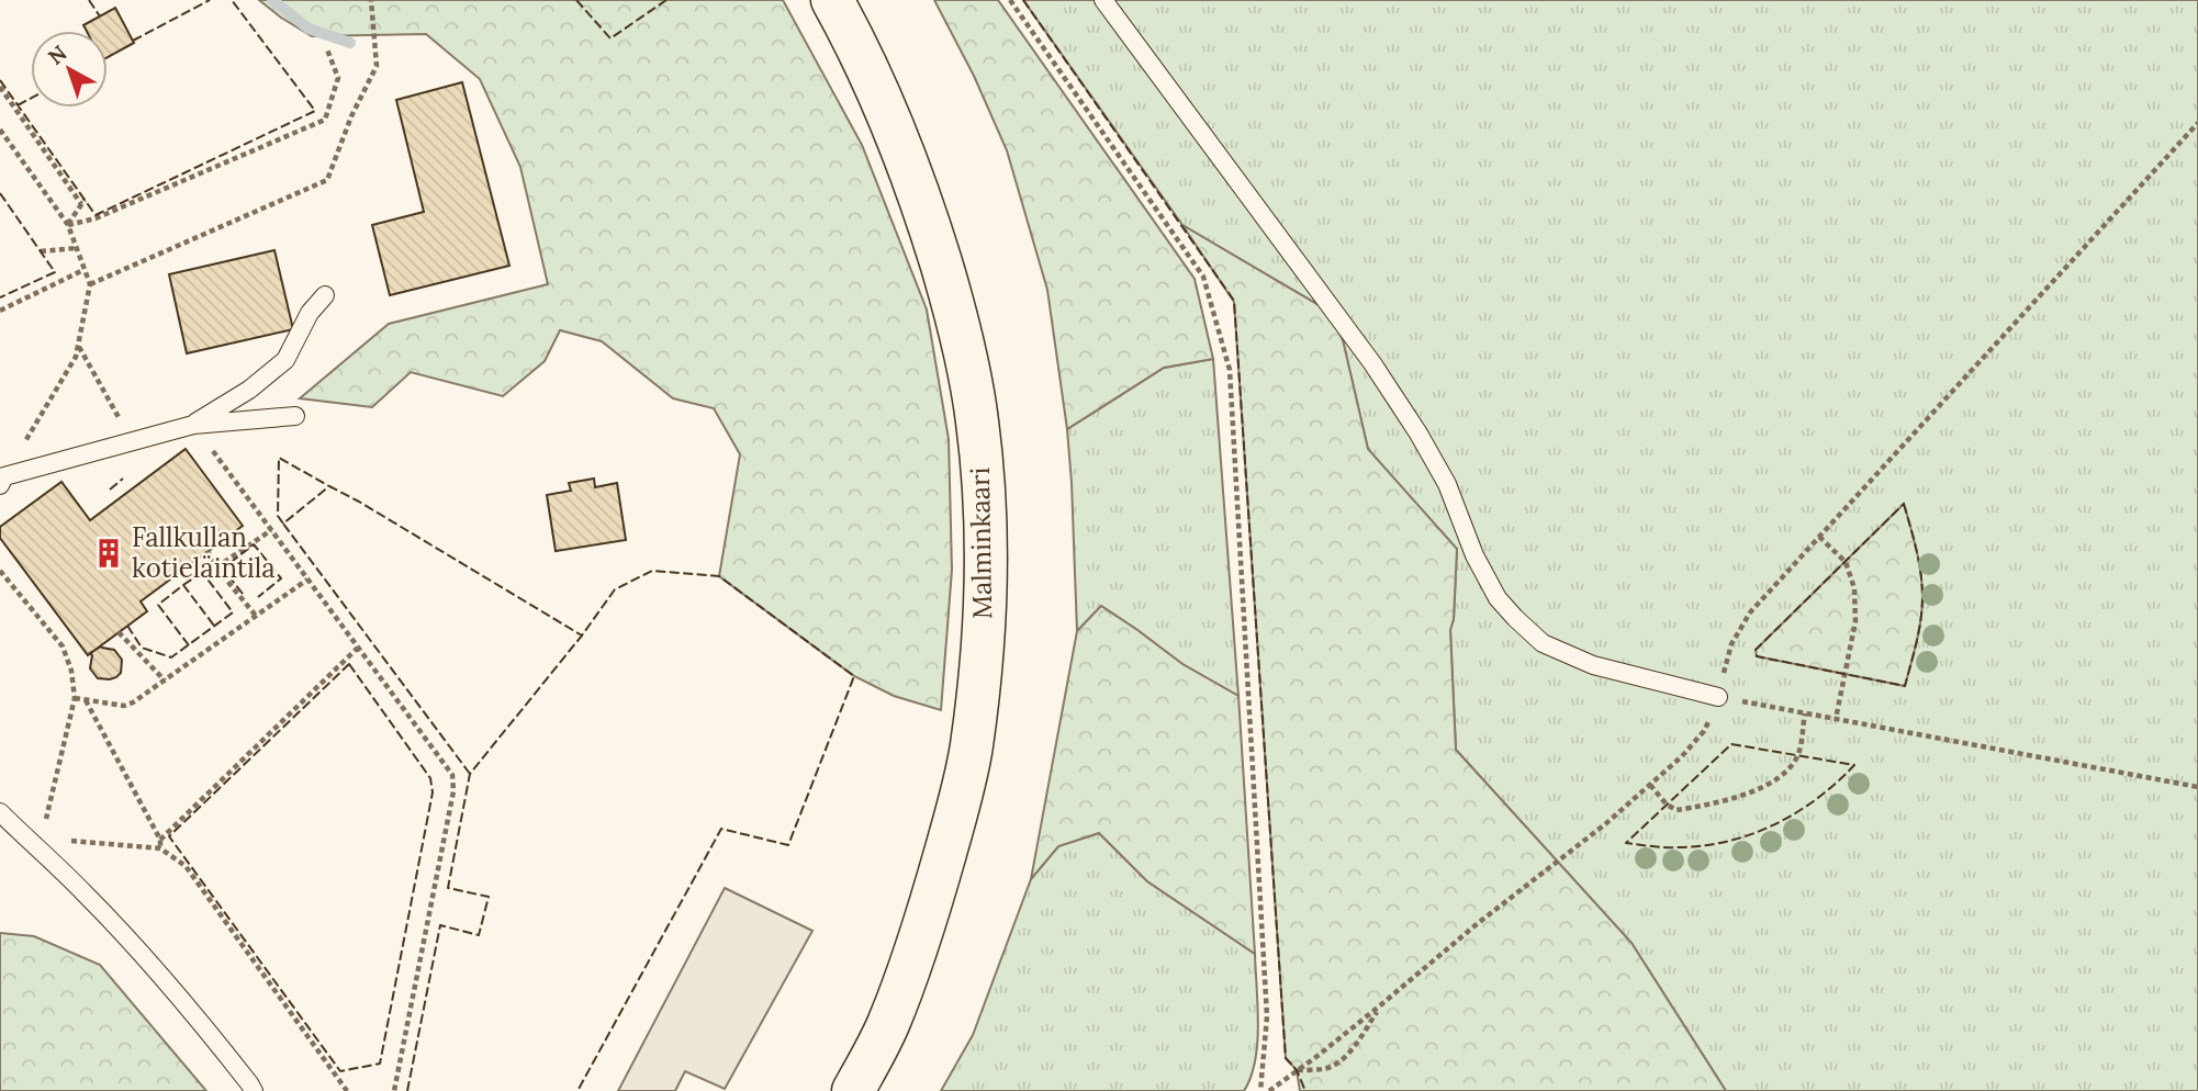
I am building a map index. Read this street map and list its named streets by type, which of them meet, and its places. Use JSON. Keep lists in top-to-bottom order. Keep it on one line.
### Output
{"streets":{"main road":["Malminkaari"]},"places":{"building":["Fallkullan kotieläintila"]},"north":"top left"}
